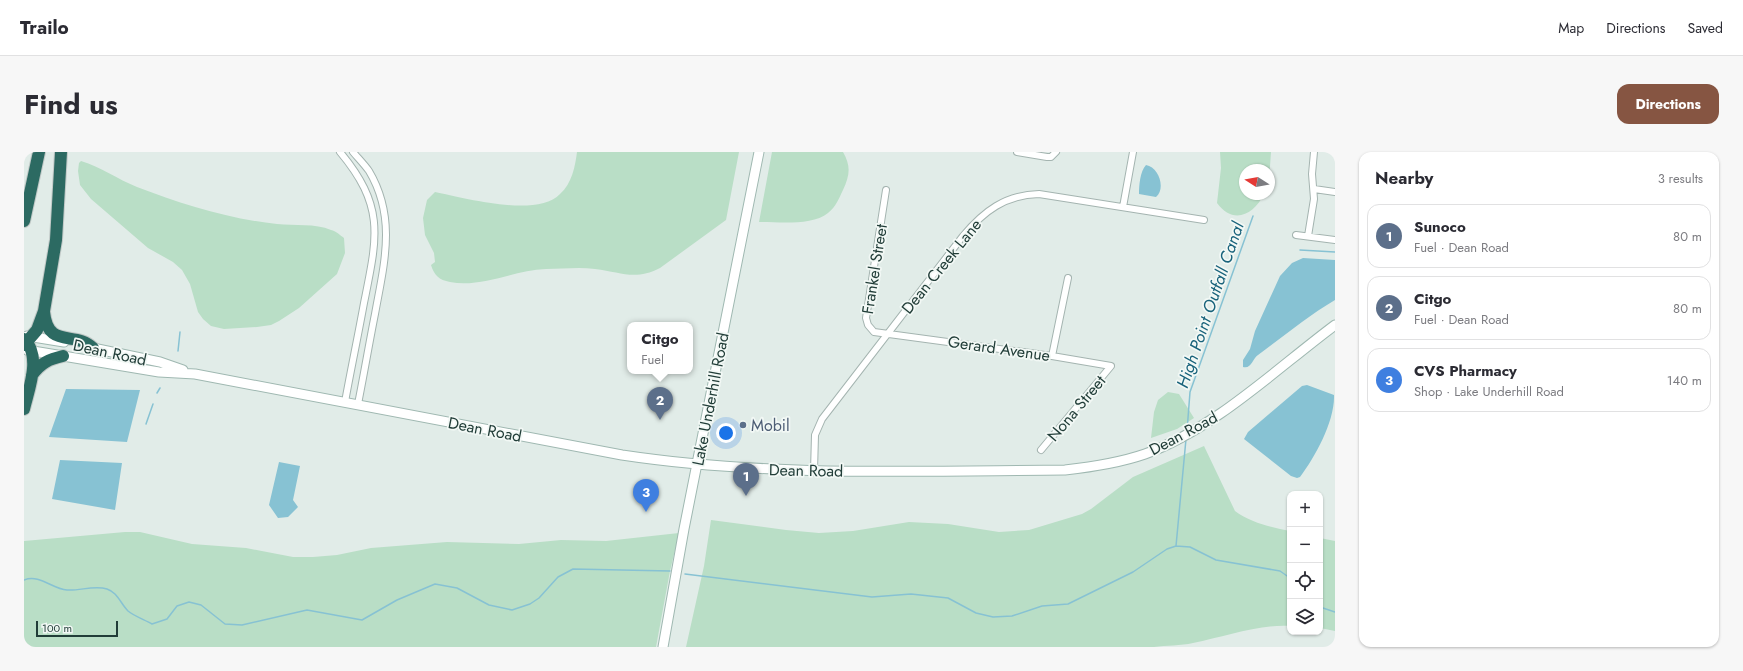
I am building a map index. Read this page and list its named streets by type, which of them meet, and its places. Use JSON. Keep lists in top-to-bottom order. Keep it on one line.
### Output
{"streets":{"street":["Dean Creek Lane","Frankel Street","Gerard Avenue","Dean Road","Lake Underhill Road","Nona Street"]},"crossings":[["Dean Creek Lane","Frankel Street"],["Dean Creek Lane","Gerard Avenue"],["Dean Creek Lane","Dean Road"],["Frankel Street","Gerard Avenue"],["Gerard Avenue","Nona Street"],["Dean Road","Lake Underhill Road"]],"water":["High Point Outfall Canal"],"places":["Mobil"],"scale_bar":"100 m","north":"left","page":{"header":"Trailo","nav":["Map","Directions","Saved"],"title":"Find us","buttons":"Directions","heading":["Nearby","3 results"],"list":[{"mark":"1","name":"Sunoco","note":"Fuel · Dean Road","value":"80 m"},{"mark":"2","name":"Citgo","note":"Fuel · Dean Road","value":"80 m"},{"mark":"3","name":"CVS Pharmacy","note":"Shop · Lake Underhill Road","value":"140 m"}],"popup":["Citgo","Fuel"],"pins":["2","1","3"],"map_buttons":["+","−"],"scale":"100 m"}}
